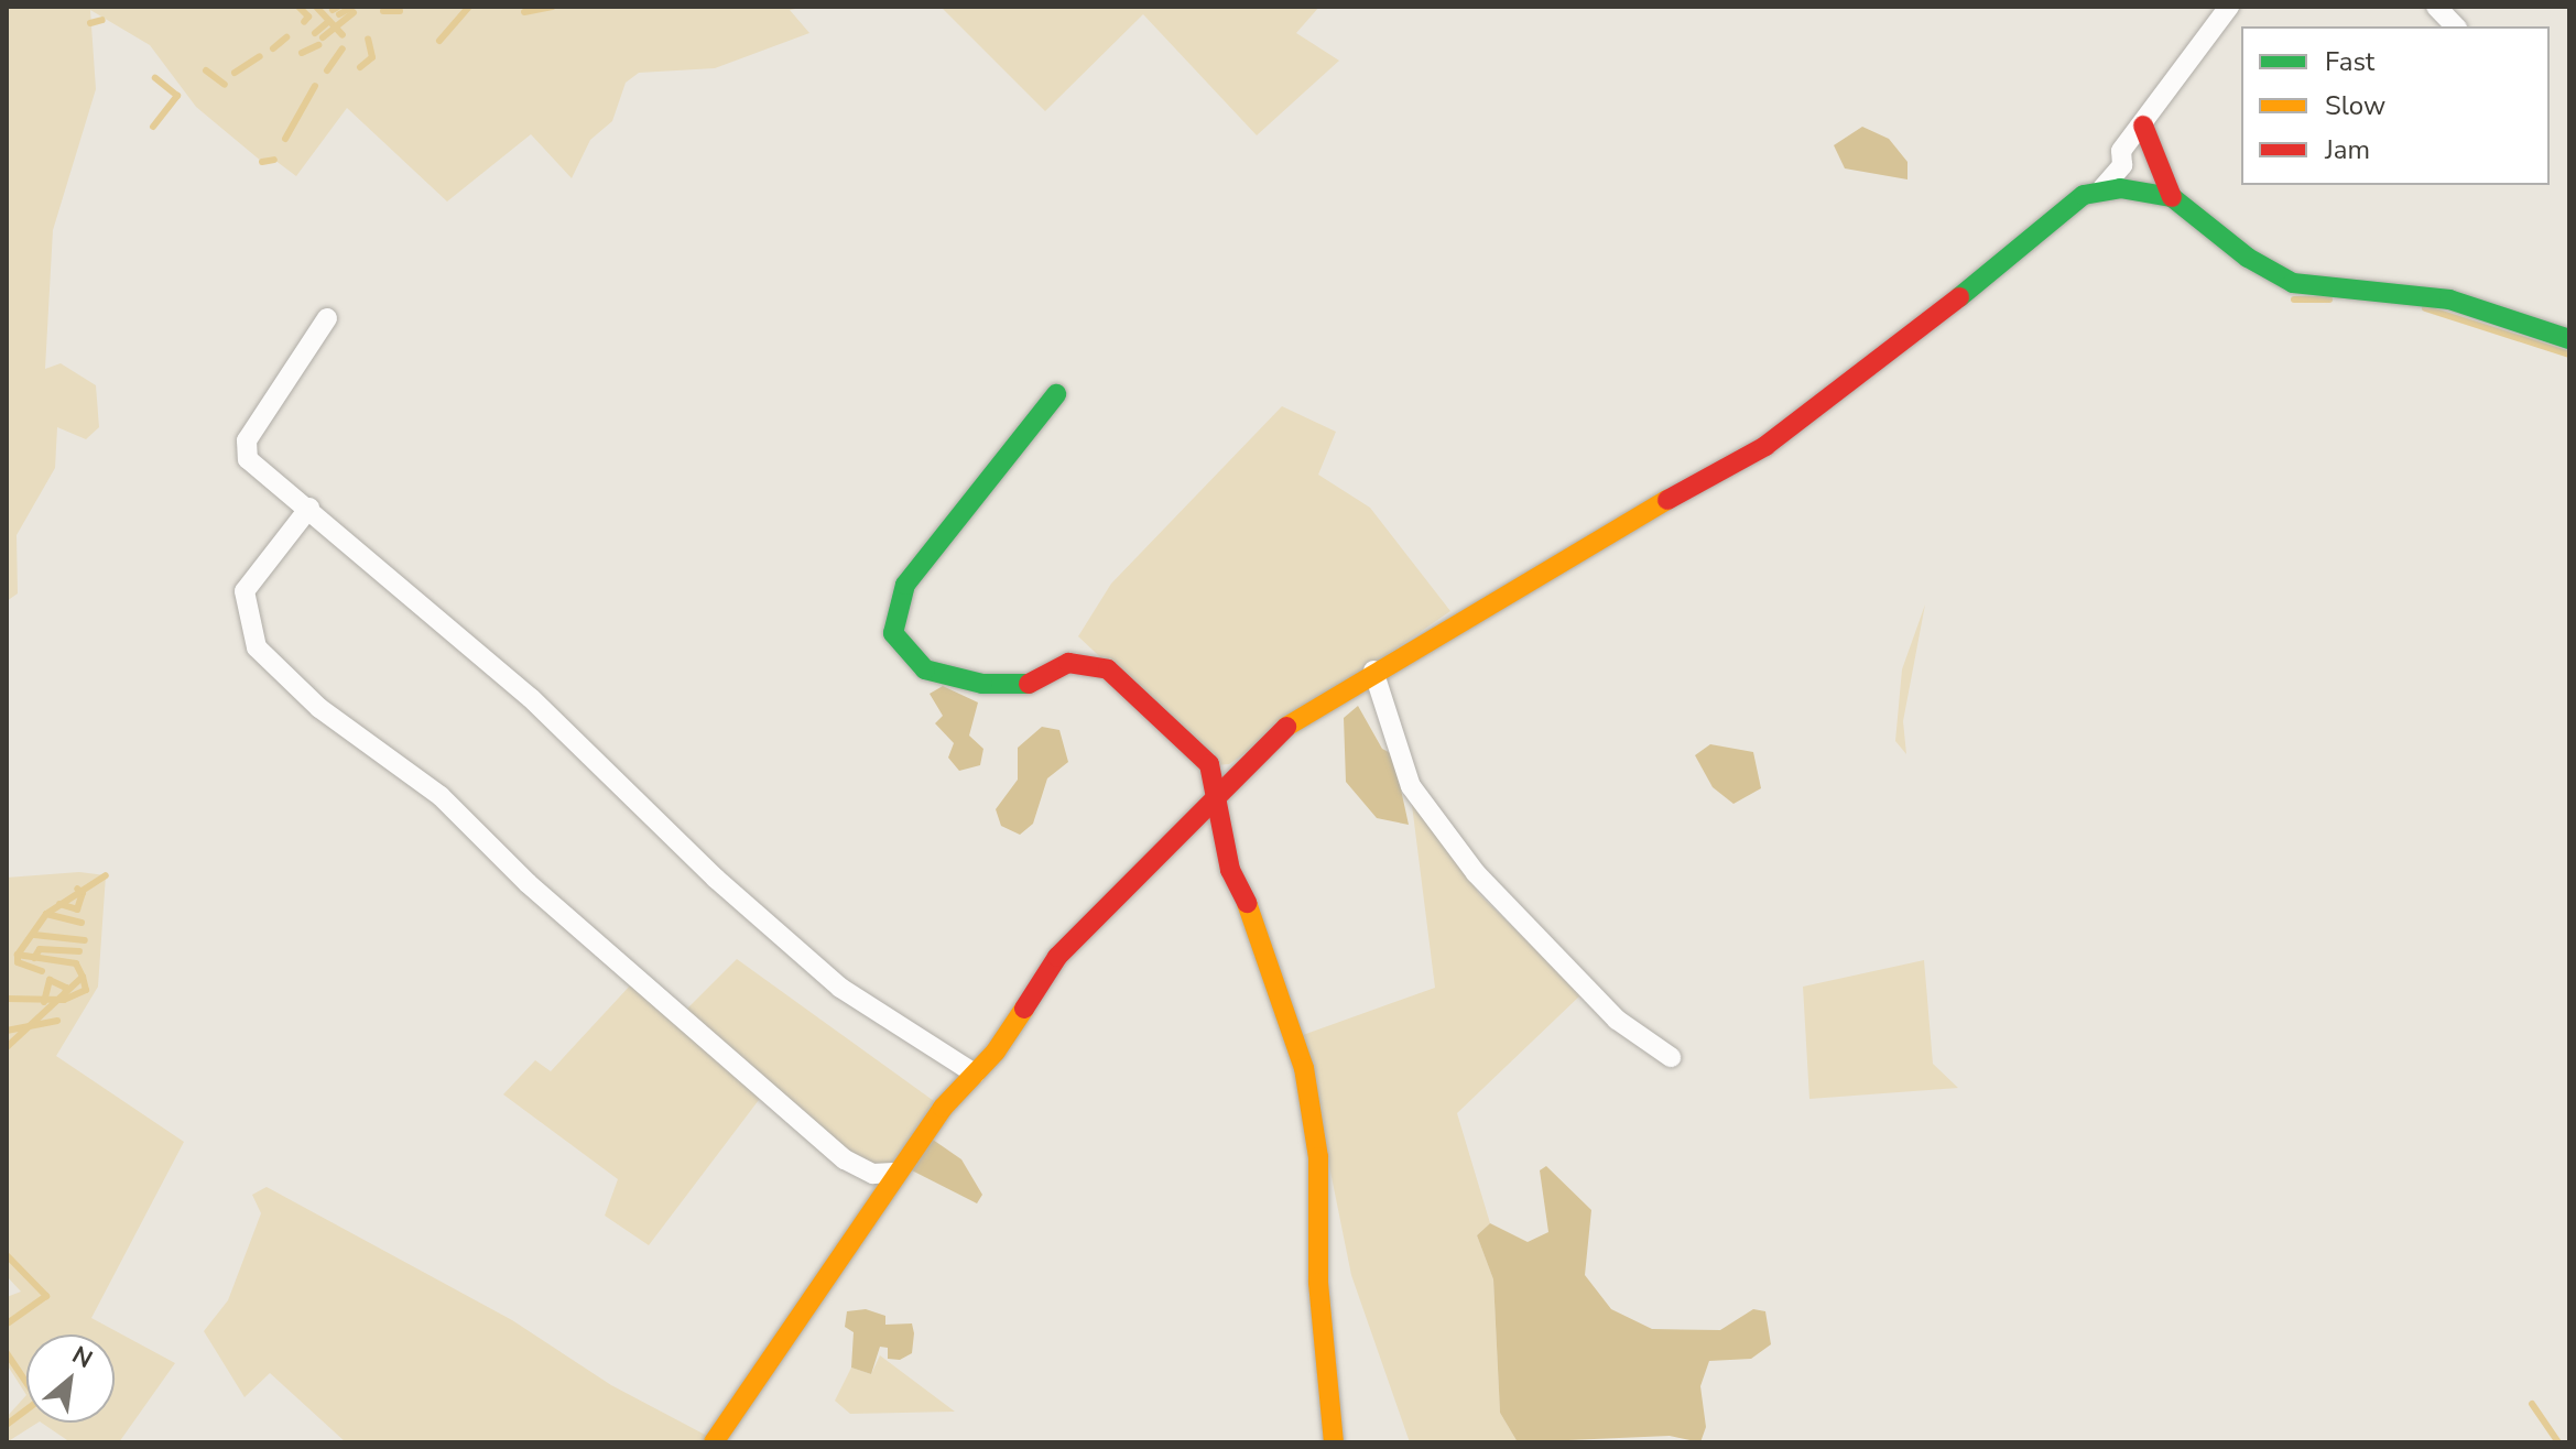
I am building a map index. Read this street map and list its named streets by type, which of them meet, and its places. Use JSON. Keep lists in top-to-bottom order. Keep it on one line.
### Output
{"legend":["Fast","Slow","Jam"],"north":"top right"}
